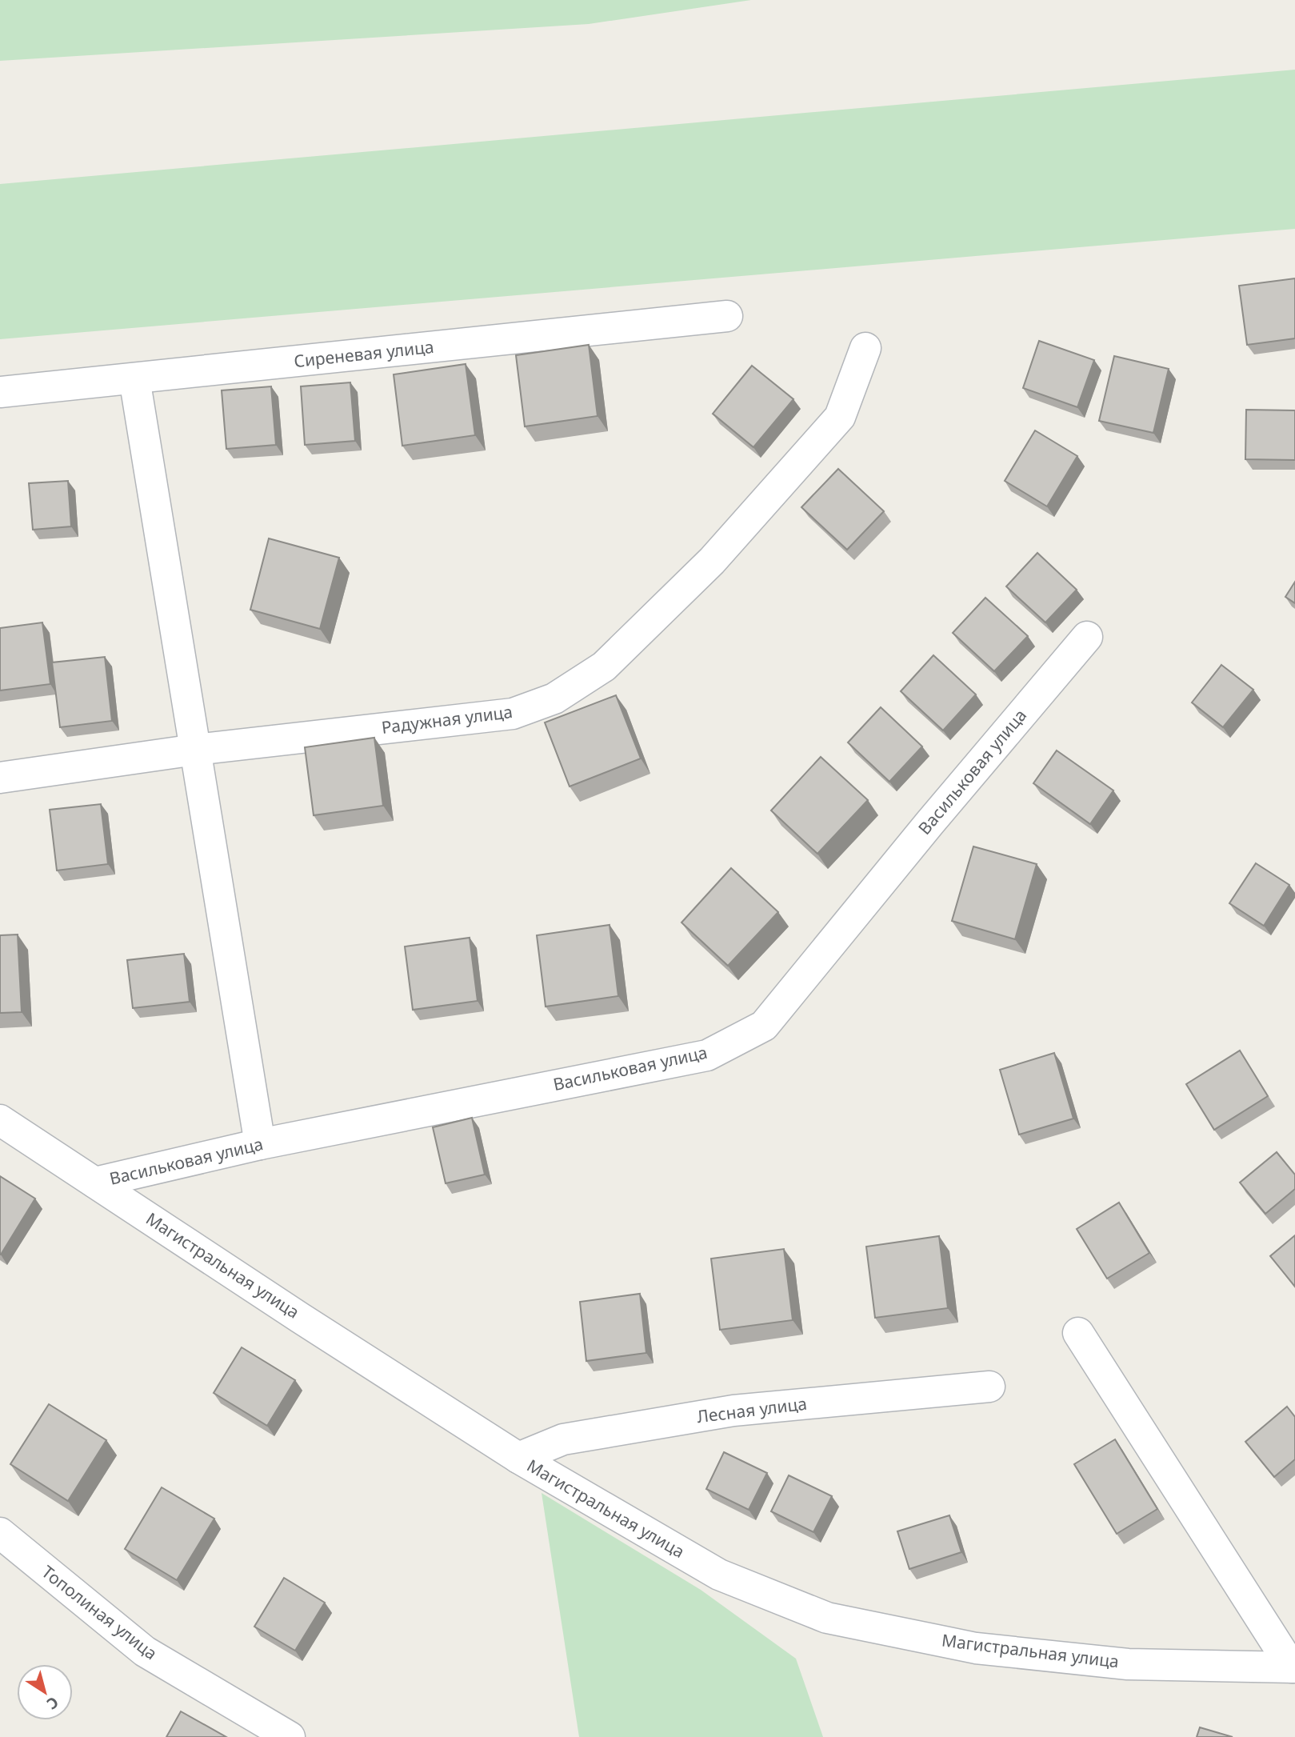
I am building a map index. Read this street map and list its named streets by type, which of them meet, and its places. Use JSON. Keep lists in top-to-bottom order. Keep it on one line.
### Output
{"streets":{"street":["Сиреневая улица","Радужная улица","Васильковая улица","Магистральная улица","Лесная улица","Тополиная улица"]},"crossings":[["Васильковая улица","Магистральная улица"],["Магистральная улица","Лесная улица"]],"north":"bottom right"}
